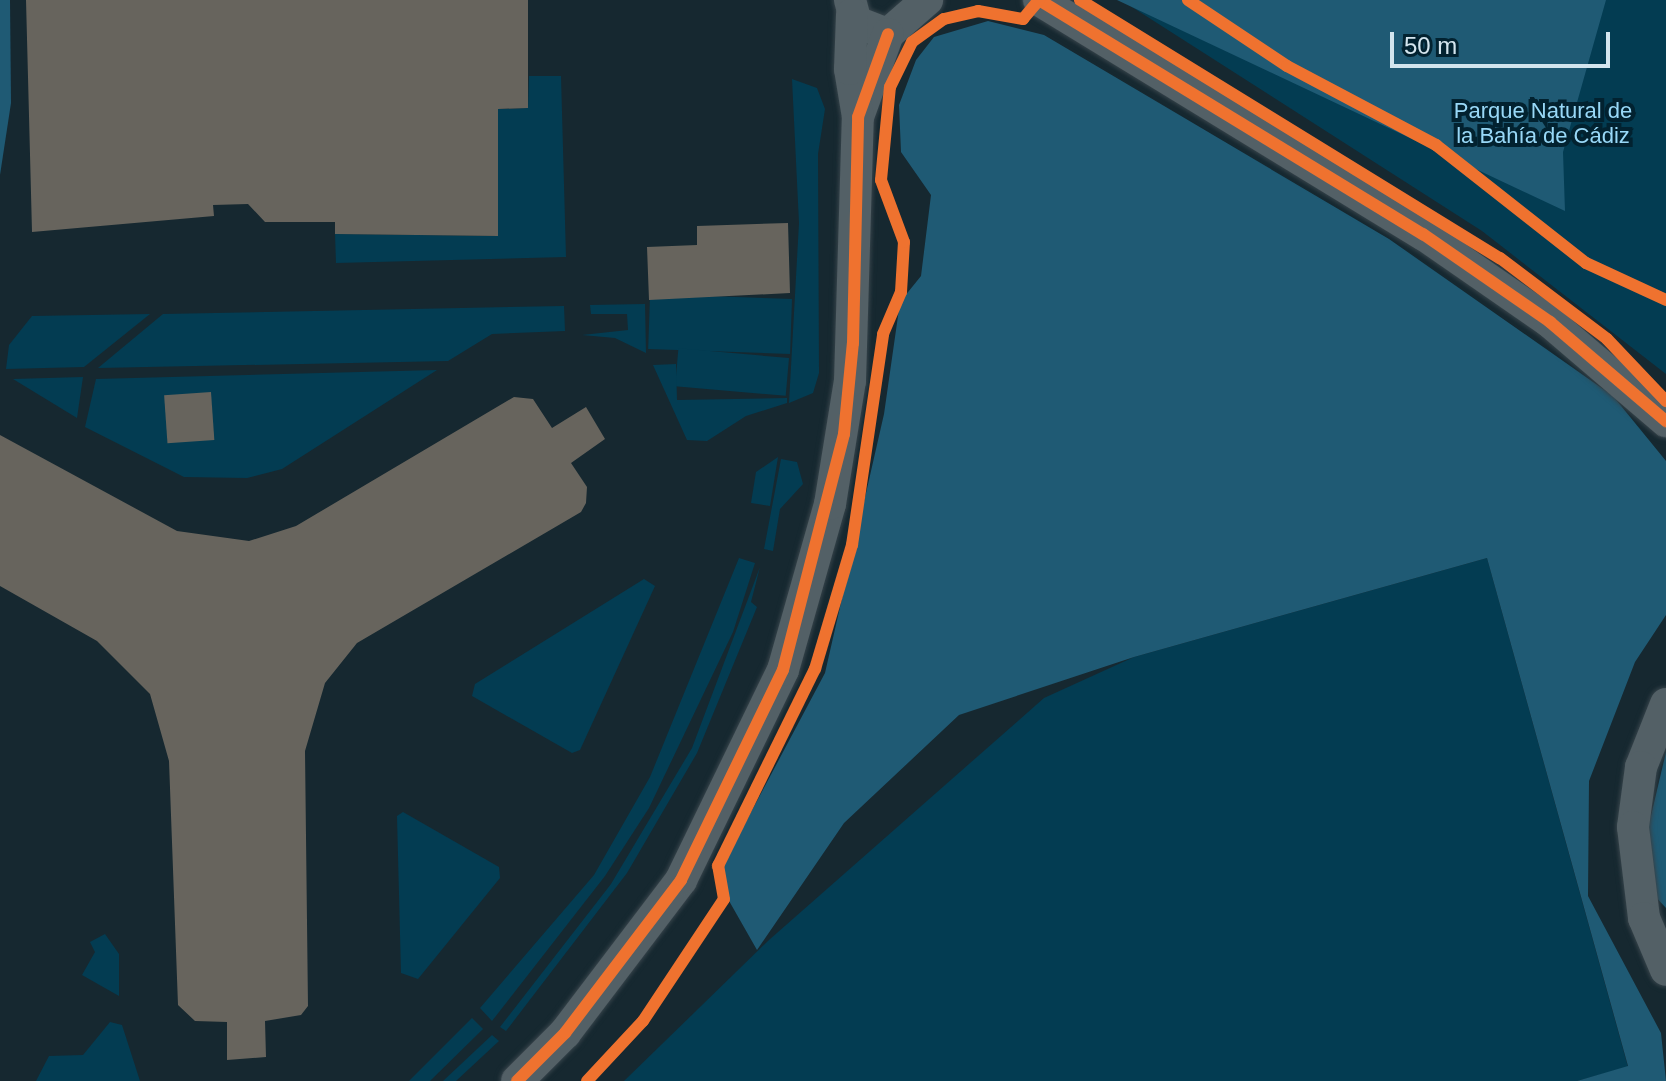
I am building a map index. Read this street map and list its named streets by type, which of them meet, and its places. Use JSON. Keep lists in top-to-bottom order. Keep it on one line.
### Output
{"parks":["Parque Natural de la Bahía de Cádiz"],"scale_bar":"50 m"}
